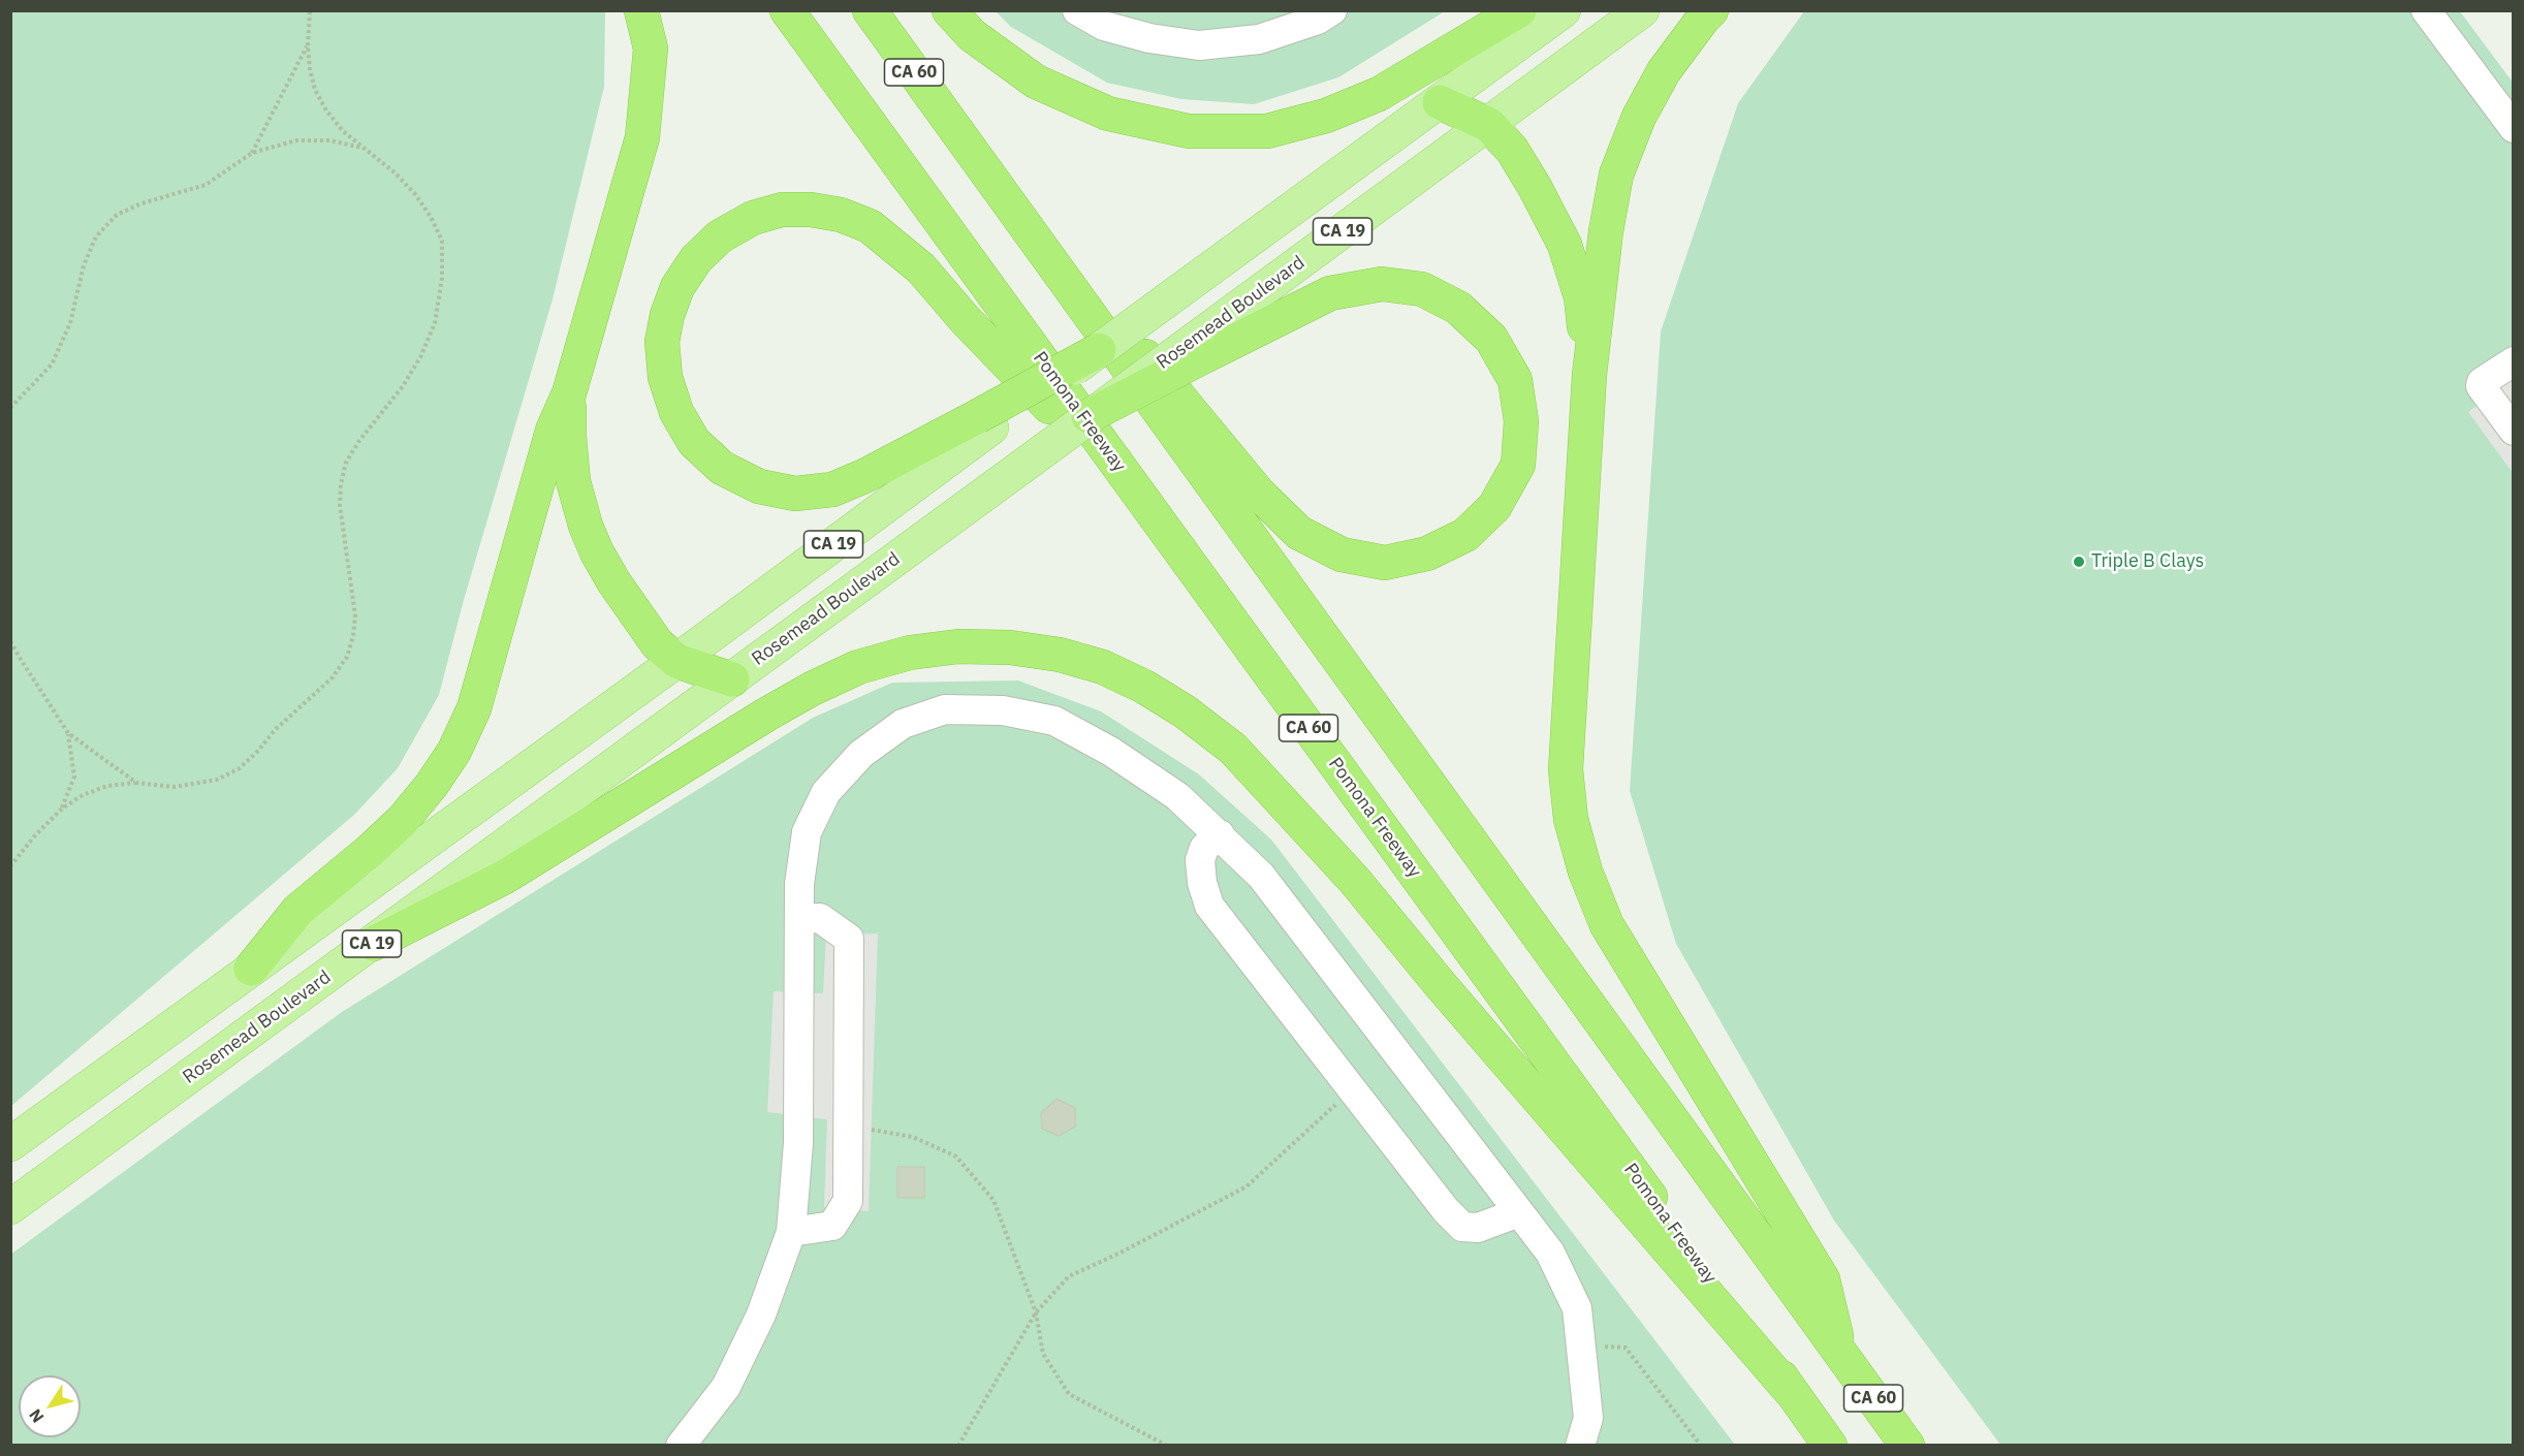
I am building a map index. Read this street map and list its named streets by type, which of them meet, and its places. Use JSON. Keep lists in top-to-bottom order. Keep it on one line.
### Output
{"streets":{"highway":["CA 60","Pomona Freeway"],"main road":["CA 19","Rosemead Boulevard"]},"places":["Triple B Clays"],"north":"bottom left"}
